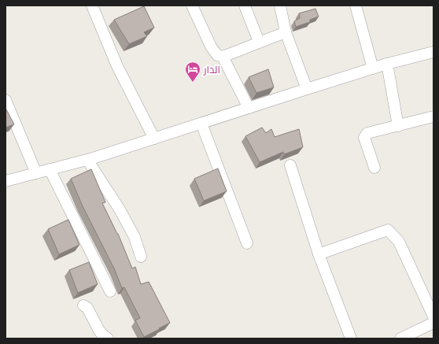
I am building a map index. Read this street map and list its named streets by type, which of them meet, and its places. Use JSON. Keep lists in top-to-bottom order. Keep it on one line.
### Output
{"places":{"hotel":["الدار"]}}
